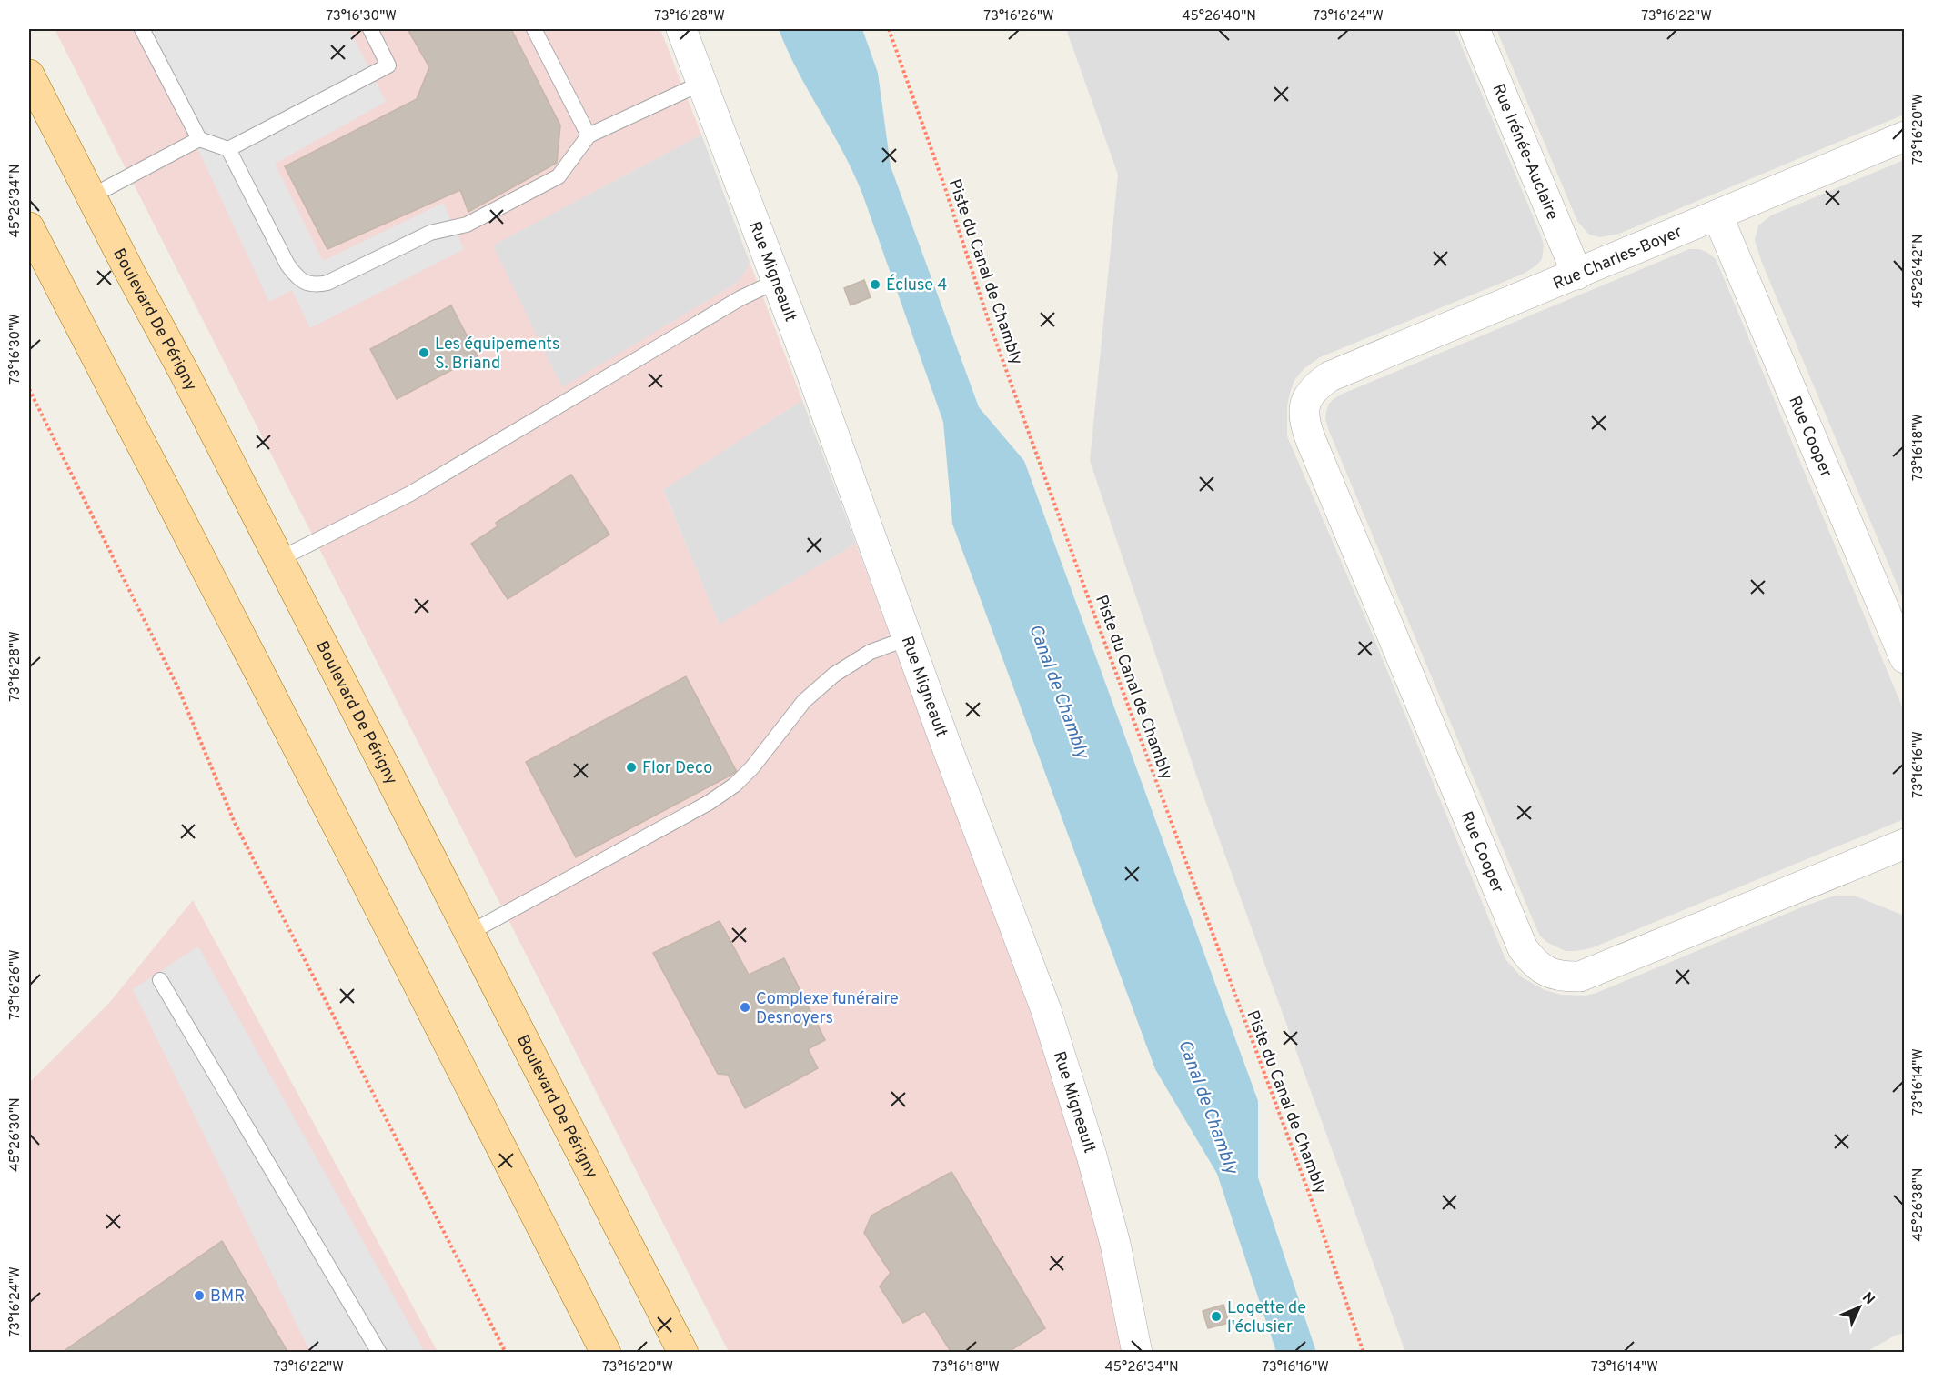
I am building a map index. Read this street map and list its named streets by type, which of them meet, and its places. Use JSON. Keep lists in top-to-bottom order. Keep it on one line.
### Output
{"streets":{"main road":["Boulevard De Périgny"],"street":["Rue Irénée-Auclaire","Rue Charles-Boyer","Rue Migneault","Rue Cooper"],"path":["Piste du Canal de Chambly"]},"crossings":[["Rue Irénée-Auclaire","Rue Charles-Boyer"],["Rue Charles-Boyer","Rue Cooper"]],"water":["Canal de Chambly"],"places":["Écluse 4","Les équipements S. Briand","Flor Deco","Complexe funéraire Desnoyers","BMR","Logette de l'éclusier"],"north":"top right","coordinates":["73°16'30\"W","73°16'28\"W","73°16'26\"W","45°26'40\"N","73°16'24\"W","73°16'22\"W","73°16'20\"W","45°26'34\"N","45°26'42\"N","73°16'18\"W","73°16'16\"W","73°16'14\"W","45°26'30\"N","45°26'38\"N"]}
